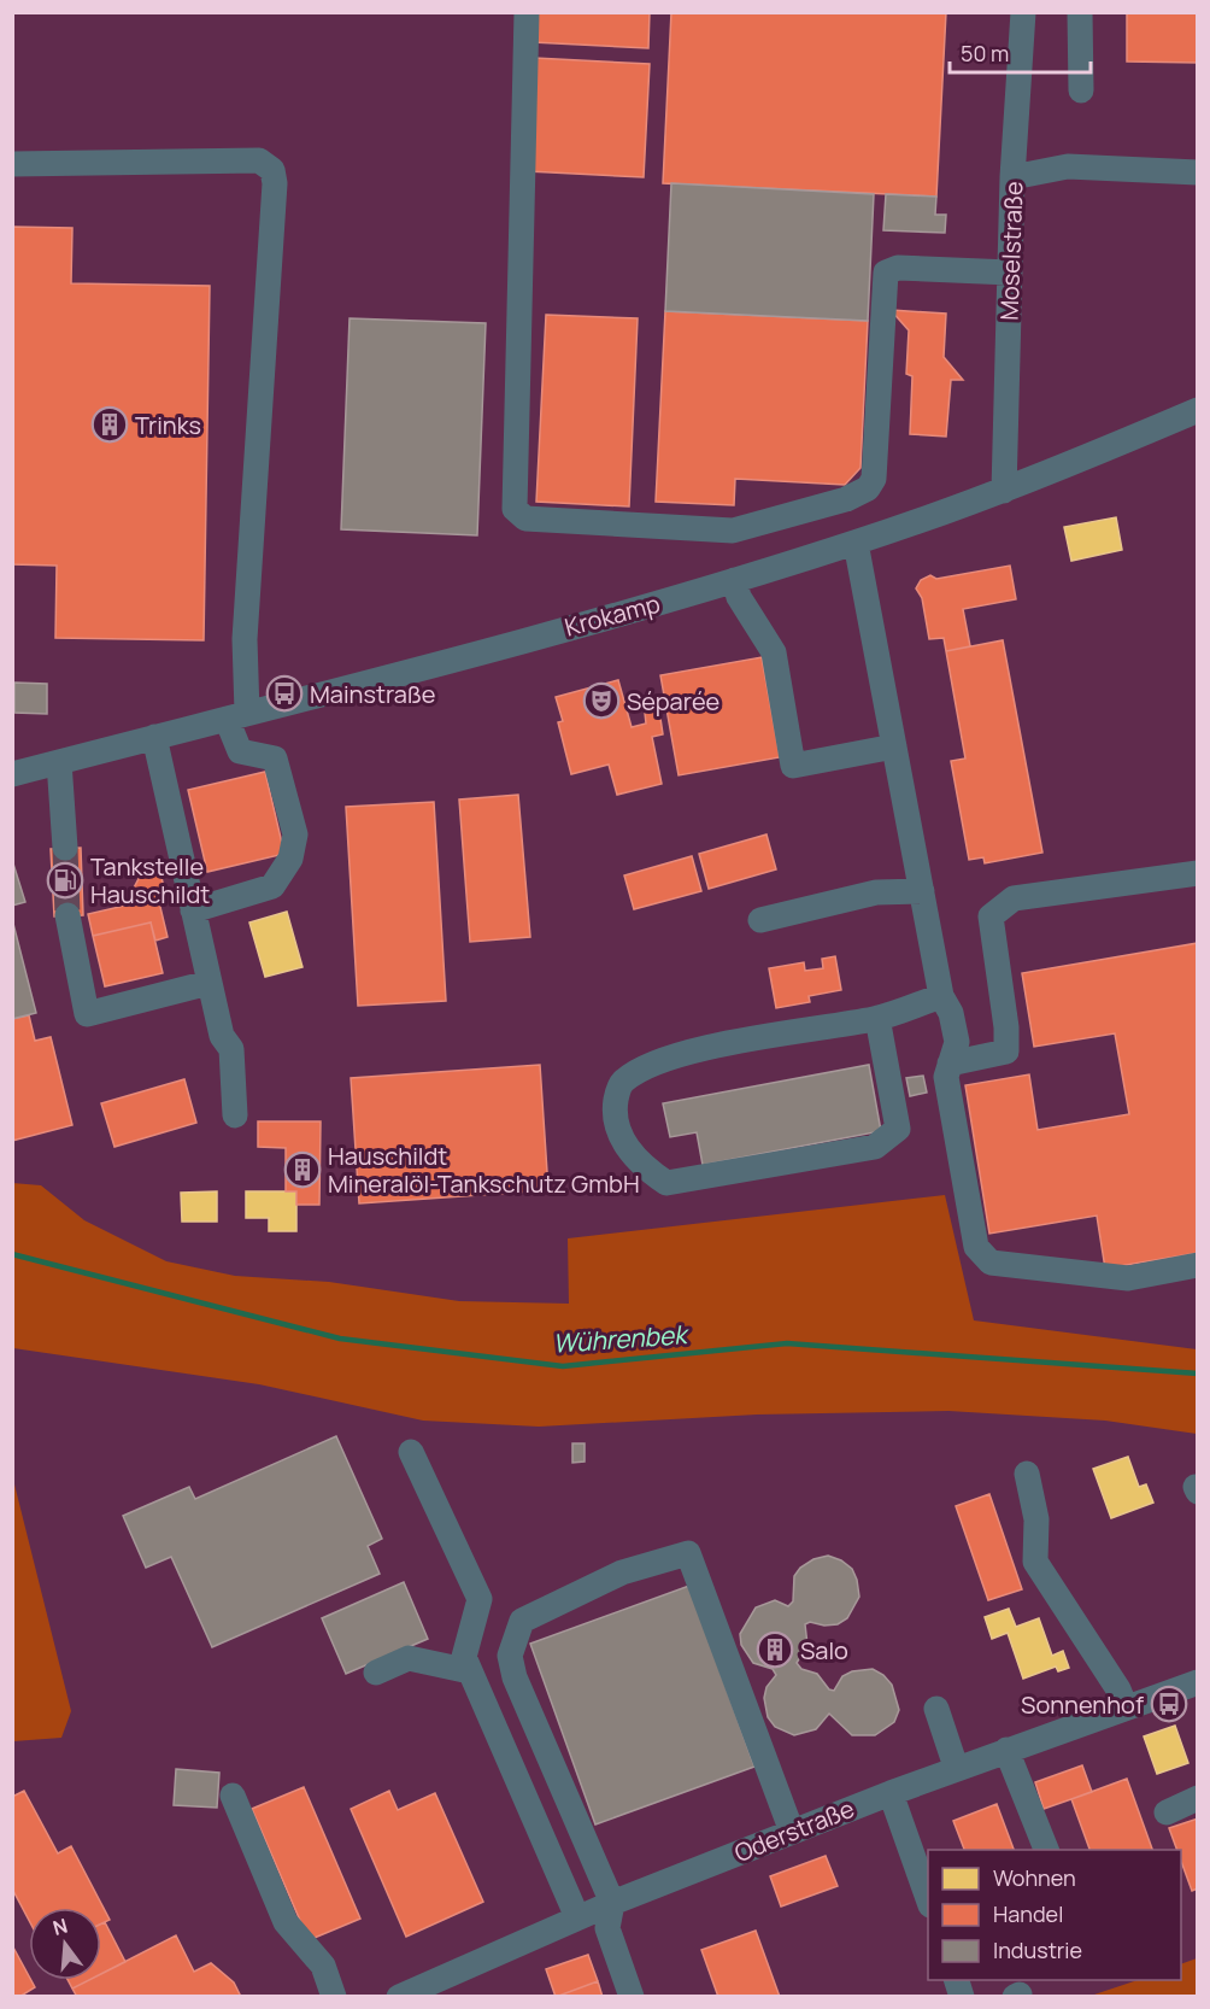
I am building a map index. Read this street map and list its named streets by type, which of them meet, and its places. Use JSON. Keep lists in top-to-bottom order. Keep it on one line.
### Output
{"streets":{"street":["Moselstraße","Krokamp","Oderstraße"]},"crossings":[["Moselstraße","Krokamp"]],"water":["Wührenbek"],"places":{"building":["Trinks","Hauschildt Mineralöl-Tankschutz GmbH","Salo"],"bus stop":["Mainstraße","Sonnenhof"],"theatre":["Séparée"],"fuel station":["Tankstelle Hauschildt"]},"legend":["Wohnen","Handel","Industrie"],"scale_bar":"50 m","north":"top"}
